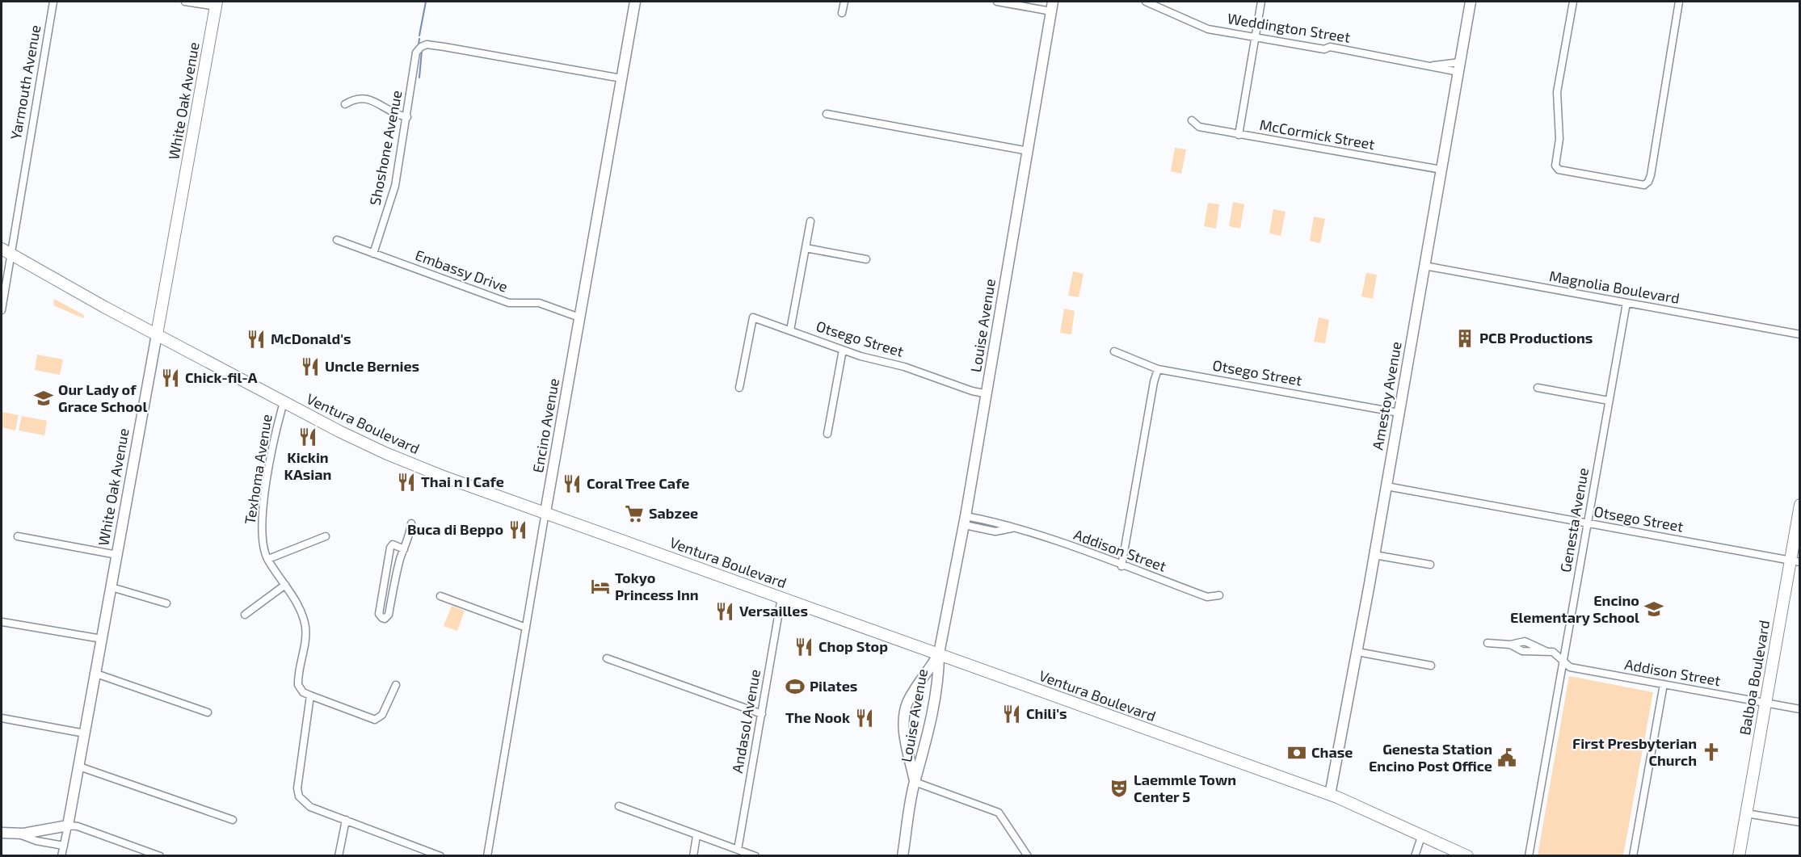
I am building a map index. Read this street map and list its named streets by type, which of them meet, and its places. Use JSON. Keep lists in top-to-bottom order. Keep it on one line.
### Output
{"streets":{"main road":["White Oak Avenue","Ventura Boulevard","Balboa Boulevard"],"street":["Weddington Street","Yarmouth Avenue","McCormick Street","Shoshone Avenue","Embassy Drive","Magnolia Boulevard","Louise Avenue","Otsego Street","Amestoy Avenue","Encino Avenue","Texhoma Avenue","Genesta Avenue","Addison Street","Andasol Avenue"]},"crossings":[["Weddington Street","Amestoy Avenue"],["Yarmouth Avenue","Ventura Boulevard"],["White Oak Avenue","Ventura Boulevard"],["McCormick Street","Amestoy Avenue"],["Shoshone Avenue","Embassy Drive"],["Shoshone Avenue","Encino Avenue"],["Embassy Drive","Encino Avenue"],["Magnolia Boulevard","Amestoy Avenue"],["Magnolia Boulevard","Genesta Avenue"],["Louise Avenue","Otsego Street"],["Louise Avenue","Ventura Boulevard"],["Louise Avenue","Addison Street"],["Otsego Street","Amestoy Avenue"],["Otsego Street","Genesta Avenue"],["Otsego Street","Balboa Boulevard"],["Amestoy Avenue","Ventura Boulevard"],["Ventura Boulevard","Encino Avenue"],["Ventura Boulevard","Texhoma Avenue"],["Ventura Boulevard","Andasol Avenue"],["Genesta Avenue","Addison Street"],["Addison Street","Balboa Boulevard"]],"places":{"building":["PCB Productions"],"restaurant":["McDonald's","Uncle Bernies","Chick-fil-A","Kickin KAsian","Thai n I Cafe","Coral Tree Cafe","Buca di Beppo","Versailles","Chop Stop","Chili's","The Nook"],"school or university":["Our Lady of Grace School","Encino Elementary School"],"supermarket":["Sabzee"],"hotel":["Tokyo Princess Inn"],"sports":["Pilates"],"church":["First Presbyterian Church"],"bank":["Chase"],"public building":["Genesta Station Encino Post Office"],"theatre":["Laemmle Town Center 5"]}}
